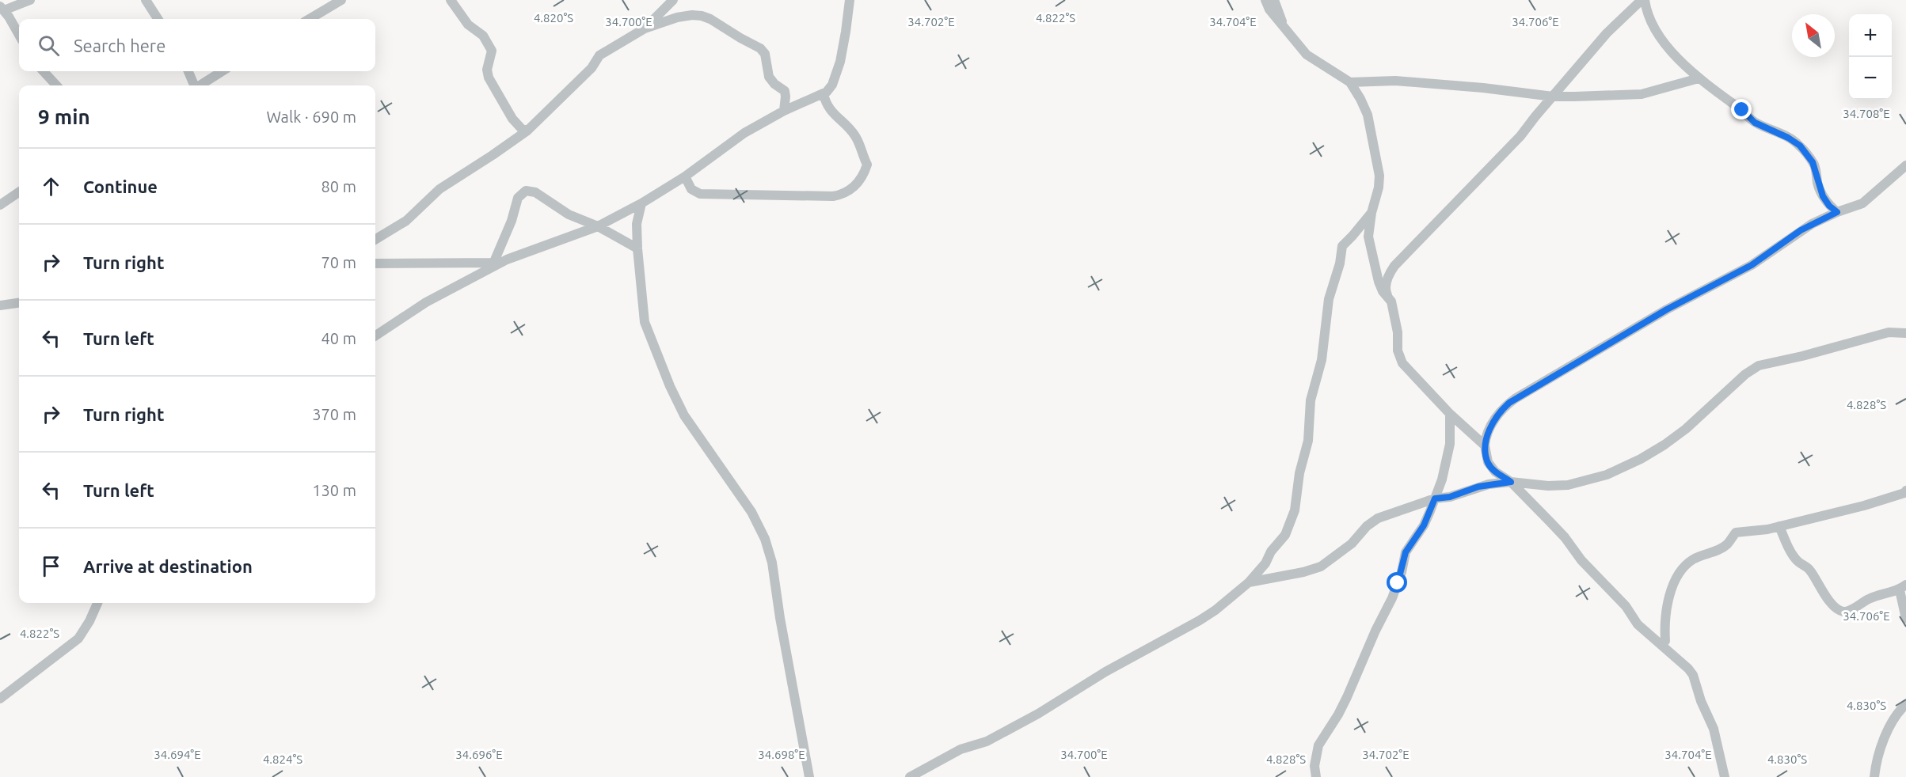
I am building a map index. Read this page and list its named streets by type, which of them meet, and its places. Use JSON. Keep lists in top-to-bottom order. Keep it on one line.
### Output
{"north":"top left","page":{"map_buttons":["+","−"],"search":"Search here","heading":["9 min","Walk · 690 m"],"list":[["Continue","80 m"],["Turn right","70 m"],["Turn left","40 m"],["Turn right","370 m"],["Turn left","130 m"],"Arrive at destination"]},"coordinates":["4.820°S","4.822°S","34.700°E","34.702°E","34.704°E","34.706°E","34.708°E","4.828°S","4.830°S","34.694°E","34.696°E","34.698°E","4.824°S"]}
